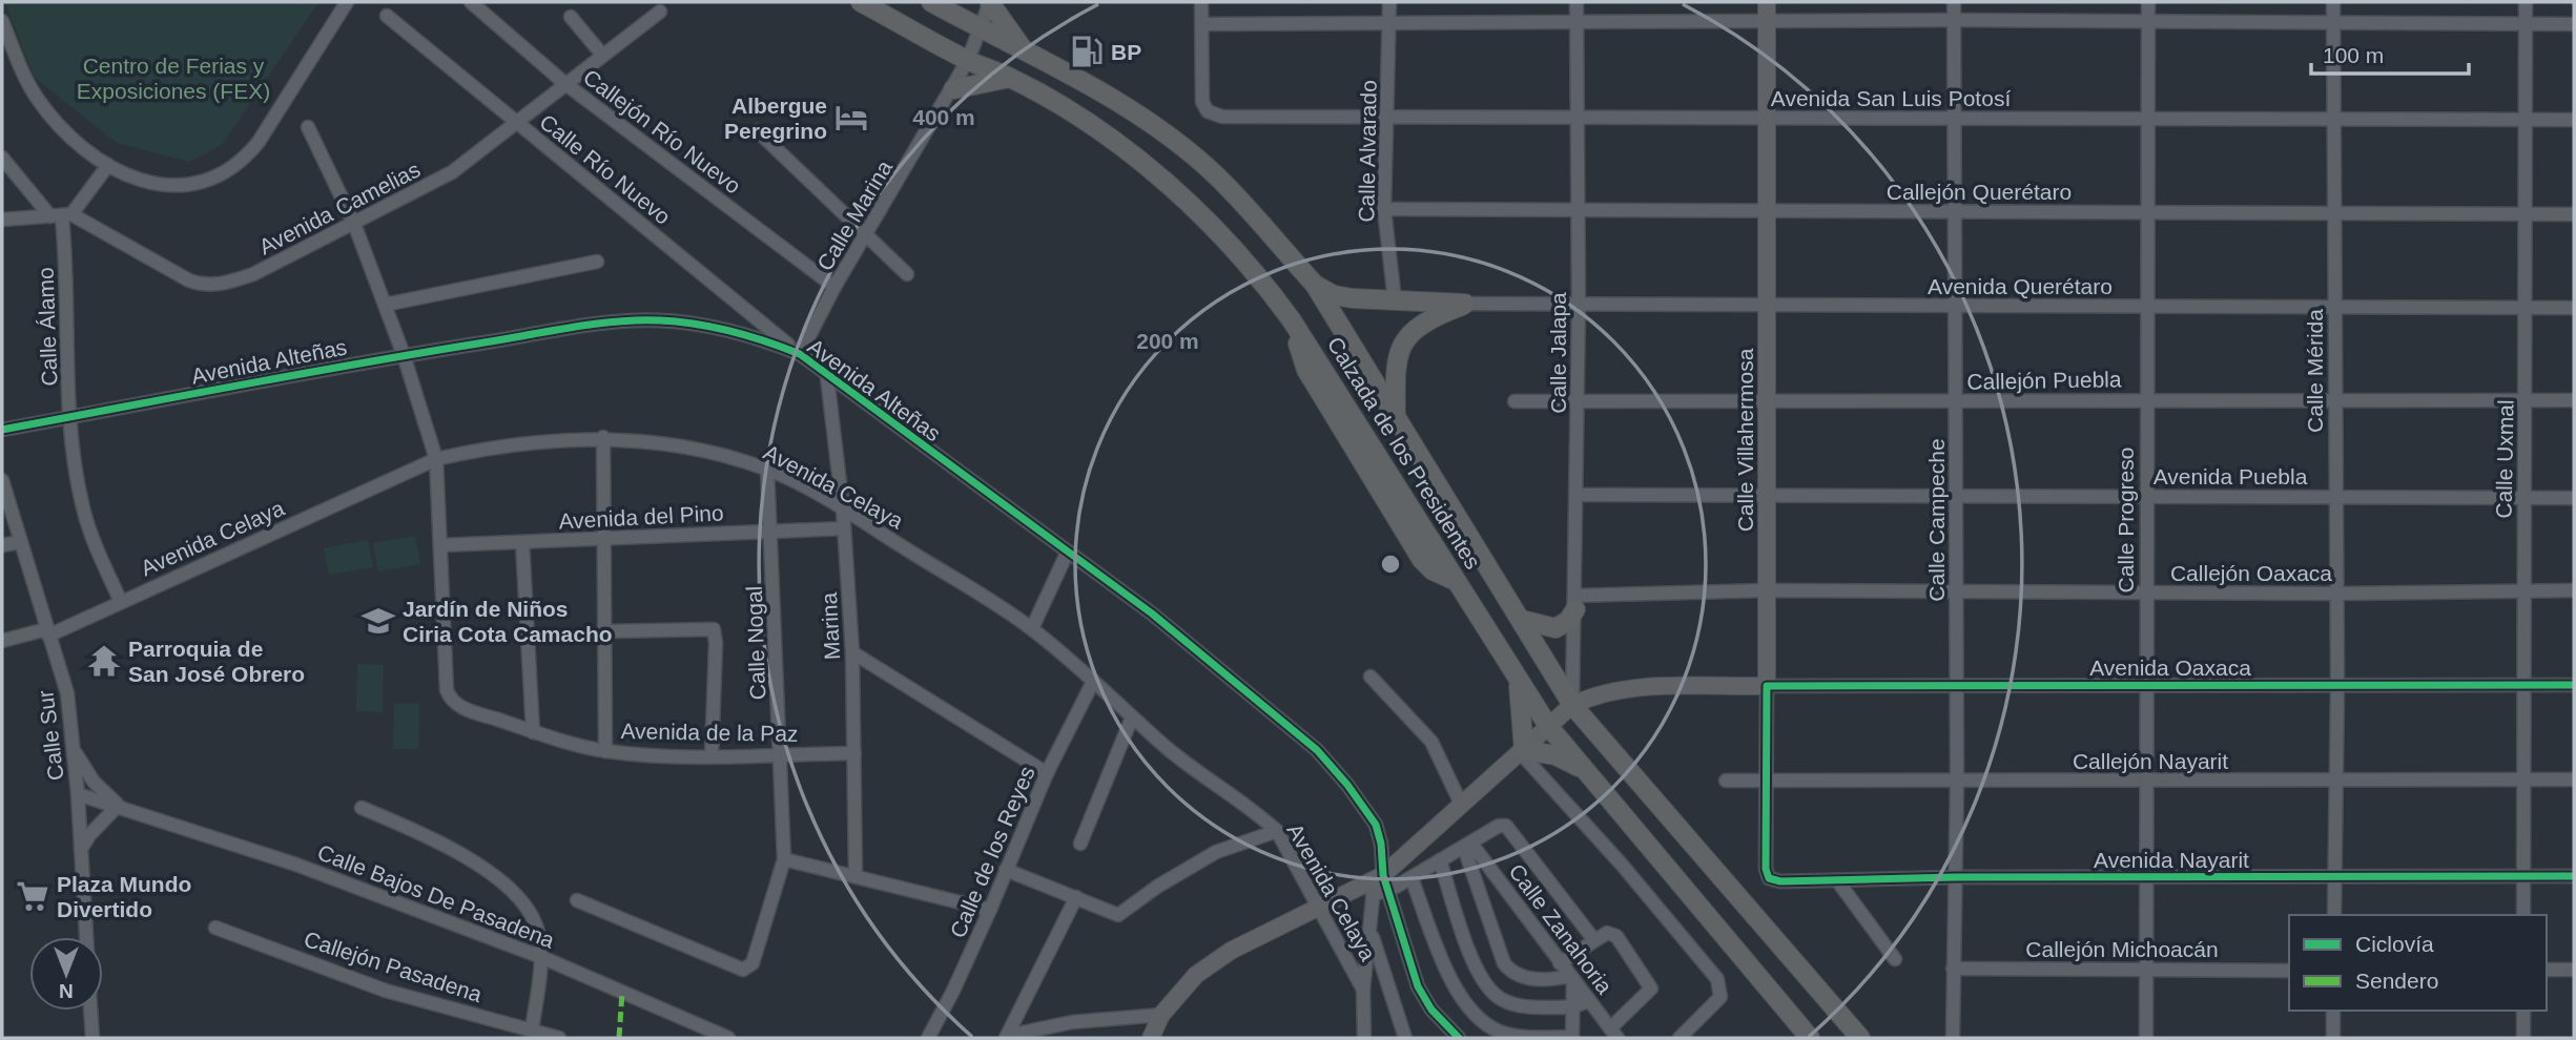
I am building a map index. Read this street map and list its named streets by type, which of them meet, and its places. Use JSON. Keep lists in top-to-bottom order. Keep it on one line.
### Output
{"streets":{"highway":["Calzada de los Presidentes"],"main road":["Calle Villahermosa","Avenida Oaxaca"],"street":["Avenida San Luis Potosí","Callejón Río Nuevo","Calle Alvarado","Calle Río Nuevo","Callejón Querétaro","Avenida Camelias","Calle Marina","Avenida Querétaro","Calle Álamo","Calle Jalapa","Avenida Alteñas","Calle Mérida","Callejón Puebla","Calle Uxmal","Avenida Puebla","Avenida Celaya","Avenida del Pino","Calle Campeche","Calle Progreso","Callejón Oaxaca","Marina","Calle Nogal","Avenida de la Paz","Calle Sur","Callejón Nayarit","Calle de los Reyes","Avenida Nayarit","Calle Bajos De Pasadena","Calle Zanahoria","Callejón Michoacán","Callejón Pasadena"]},"crossings":[["Avenida San Luis Potosí","Calle Alvarado"],["Avenida San Luis Potosí","Calle Jalapa"],["Avenida San Luis Potosí","Calle Mérida"],["Avenida San Luis Potosí","Calle Villahermosa"],["Avenida San Luis Potosí","Calle Uxmal"],["Avenida San Luis Potosí","Calle Campeche"],["Avenida San Luis Potosí","Calle Progreso"],["Callejón Río Nuevo","Avenida Camelias"],["Callejón Río Nuevo","Calle Marina"],["Calle Alvarado","Callejón Querétaro"],["Calle Río Nuevo","Avenida Camelias"],["Calle Río Nuevo","Calle Marina"],["Calle Río Nuevo","Avenida Alteñas"],["Callejón Querétaro","Calle Jalapa"],["Callejón Querétaro","Calle Mérida"],["Callejón Querétaro","Calle Villahermosa"],["Callejón Querétaro","Calle Uxmal"],["Callejón Querétaro","Calle Campeche"],["Callejón Querétaro","Calle Progreso"],["Avenida Camelias","Calle Álamo"],["Calle Marina","Avenida Alteñas"],["Calle Marina","Calzada de los Presidentes"],["Avenida Querétaro","Calle Jalapa"],["Avenida Querétaro","Calle Mérida"],["Avenida Querétaro","Calle Villahermosa"],["Avenida Querétaro","Calle Uxmal"],["Avenida Querétaro","Calle Campeche"],["Avenida Querétaro","Calle Progreso"],["Calle Álamo","Avenida Alteñas"],["Calle Álamo","Avenida Celaya"],["Calle Jalapa","Callejón Puebla"],["Calle Jalapa","Calzada de los Presidentes"],["Calle Jalapa","Avenida Puebla"],["Calle Jalapa","Callejón Oaxaca"],["Calle Jalapa","Avenida Oaxaca"],["Avenida Alteñas","Marina"],["Avenida Alteñas","Avenida Oaxaca"],["Calle Mérida","Callejón Puebla"],["Calle Mérida","Avenida Puebla"],["Calle Mérida","Callejón Oaxaca"],["Calle Mérida","Avenida Oaxaca"],["Calle Mérida","Callejón Nayarit"],["Calle Mérida","Avenida Nayarit"],["Callejón Puebla","Calle Villahermosa"],["Callejón Puebla","Calle Uxmal"],["Callejón Puebla","Calle Campeche"],["Callejón Puebla","Calle Progreso"],["Calle Villahermosa","Avenida Puebla"],["Calle Villahermosa","Callejón Oaxaca"],["Calle Villahermosa","Avenida Oaxaca"],["Calle Villahermosa","Callejón Nayarit"],["Calle Villahermosa","Avenida Nayarit"],["Calzada de los Presidentes","Avenida Oaxaca"],["Calle Uxmal","Avenida Puebla"],["Calle Uxmal","Callejón Oaxaca"],["Calle Uxmal","Avenida Oaxaca"],["Calle Uxmal","Callejón Nayarit"],["Calle Uxmal","Avenida Nayarit"],["Avenida Puebla","Calle Campeche"],["Avenida Puebla","Calle Progreso"],["Avenida Celaya","Marina"],["Avenida Celaya","Calle Nogal"],["Avenida Celaya","Avenida Oaxaca"],["Avenida Celaya","Calle Sur"],["Avenida Celaya","Calle de los Reyes"],["Avenida del Pino","Marina"],["Avenida del Pino","Calle Nogal"],["Avenida del Pino","Avenida de la Paz"],["Calle Campeche","Callejón Oaxaca"],["Calle Campeche","Avenida Oaxaca"],["Calle Campeche","Callejón Nayarit"],["Calle Campeche","Avenida Nayarit"],["Calle Campeche","Callejón Michoacán"],["Calle Progreso","Callejón Oaxaca"],["Calle Progreso","Avenida Oaxaca"],["Calle Progreso","Callejón Nayarit"],["Calle Progreso","Avenida Nayarit"],["Calle Progreso","Callejón Michoacán"],["Marina","Avenida de la Paz"],["Calle Nogal","Avenida de la Paz"],["Calle Sur","Calle Bajos De Pasadena"]],"parks":["Centro de Ferias y Exposiciones (FEX)"],"places":{"fuel station":["BP"],"hotel":["Albergue Peregrino"],"school or university":["Jardín de Niños Ciria Cota Camacho"],"temple":["Parroquia de San José Obrero"],"supermarket":["Plaza Mundo Divertido"]},"legend":["Ciclovía","Sendero"],"scale_bar":"100 m","north":"bottom","rings":["400 m","200 m"]}
